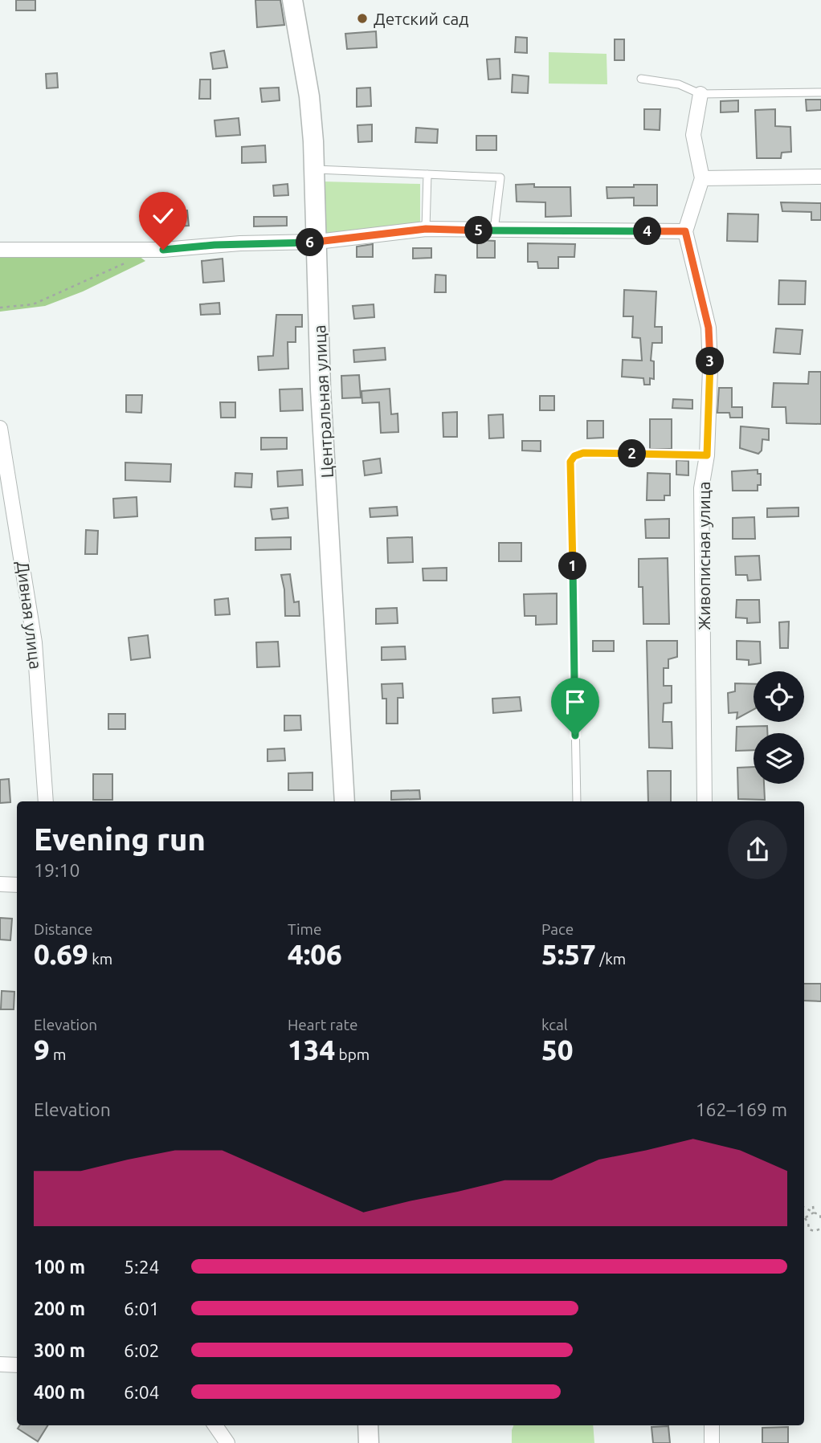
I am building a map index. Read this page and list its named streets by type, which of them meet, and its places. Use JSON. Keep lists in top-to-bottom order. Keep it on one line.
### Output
{"streets":{"street":["Центральная улица","Живописная улица","Дивная улица"]},"places":["Детский сад"],"page":{"pins":["5","4","6","3","2","1"],"heading":["Evening run","19:10"],"stats":[["Distance","0.69 km"],["Time","4:06"],["Pace","5:57 /km"],["Elevation","9 m"],["Heart rate","134 bpm"],["kcal","50"]],"chart":["Elevation","162–169 m"],"list":[{"name":"100 m","note":"5:24"},{"name":"200 m","note":"6:01"},{"name":"300 m","note":"6:02"},{"name":"400 m","note":"6:04"}]}}
